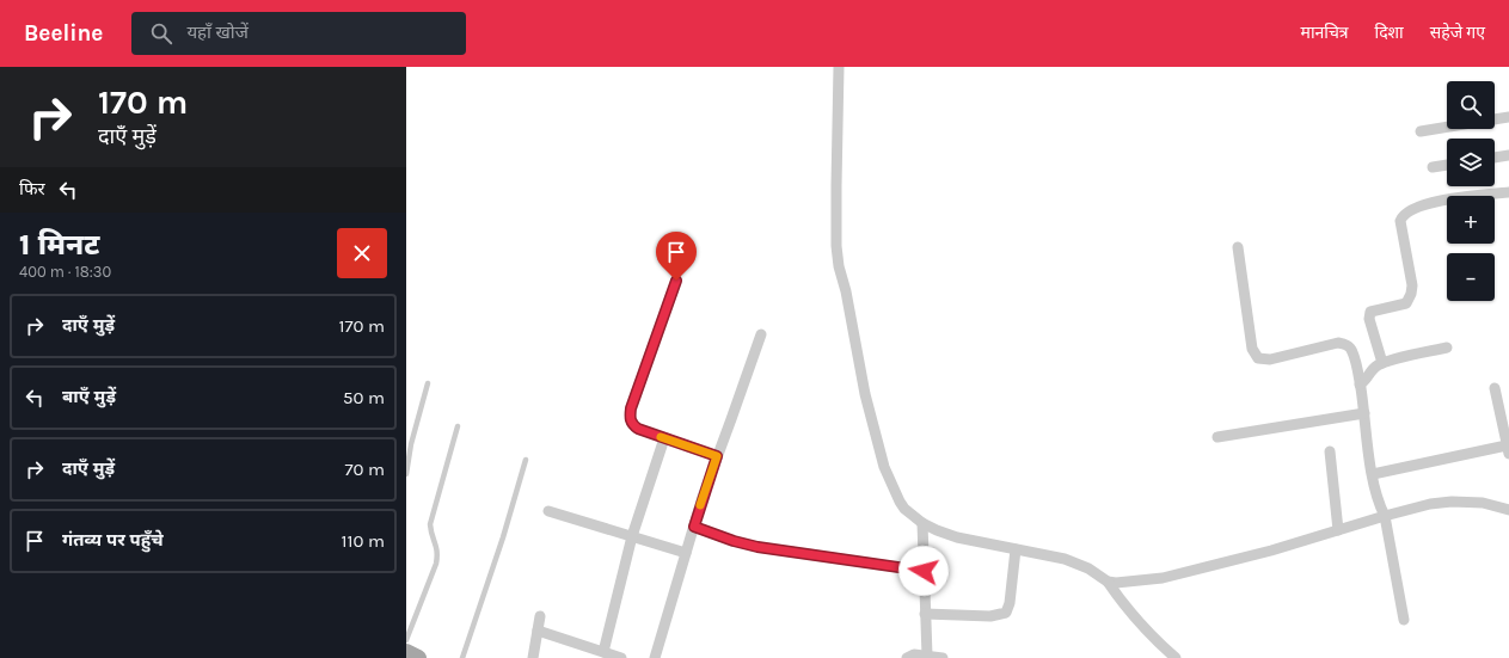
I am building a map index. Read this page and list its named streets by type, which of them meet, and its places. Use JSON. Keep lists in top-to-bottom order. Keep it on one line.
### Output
{"page":{"header":"Beeline","search":"यहाँ खोजें","nav":["मानचित्र","दिशा","सहेजे गए"],"turn":["170 m","दाएँ मुड़ें"],"map_buttons":["+","−"],"then":"फिर","heading":["1 मिनट","400 m · 18:30"],"list":[{"name":"दाएँ मुड़ें","value":"170 m"},{"name":"बाएँ मुड़ें","value":"50 m"},{"name":"दाएँ मुड़ें","value":"70 m"},{"name":"गंतव्य पर पहुँचे","value":"110 m"}]}}
